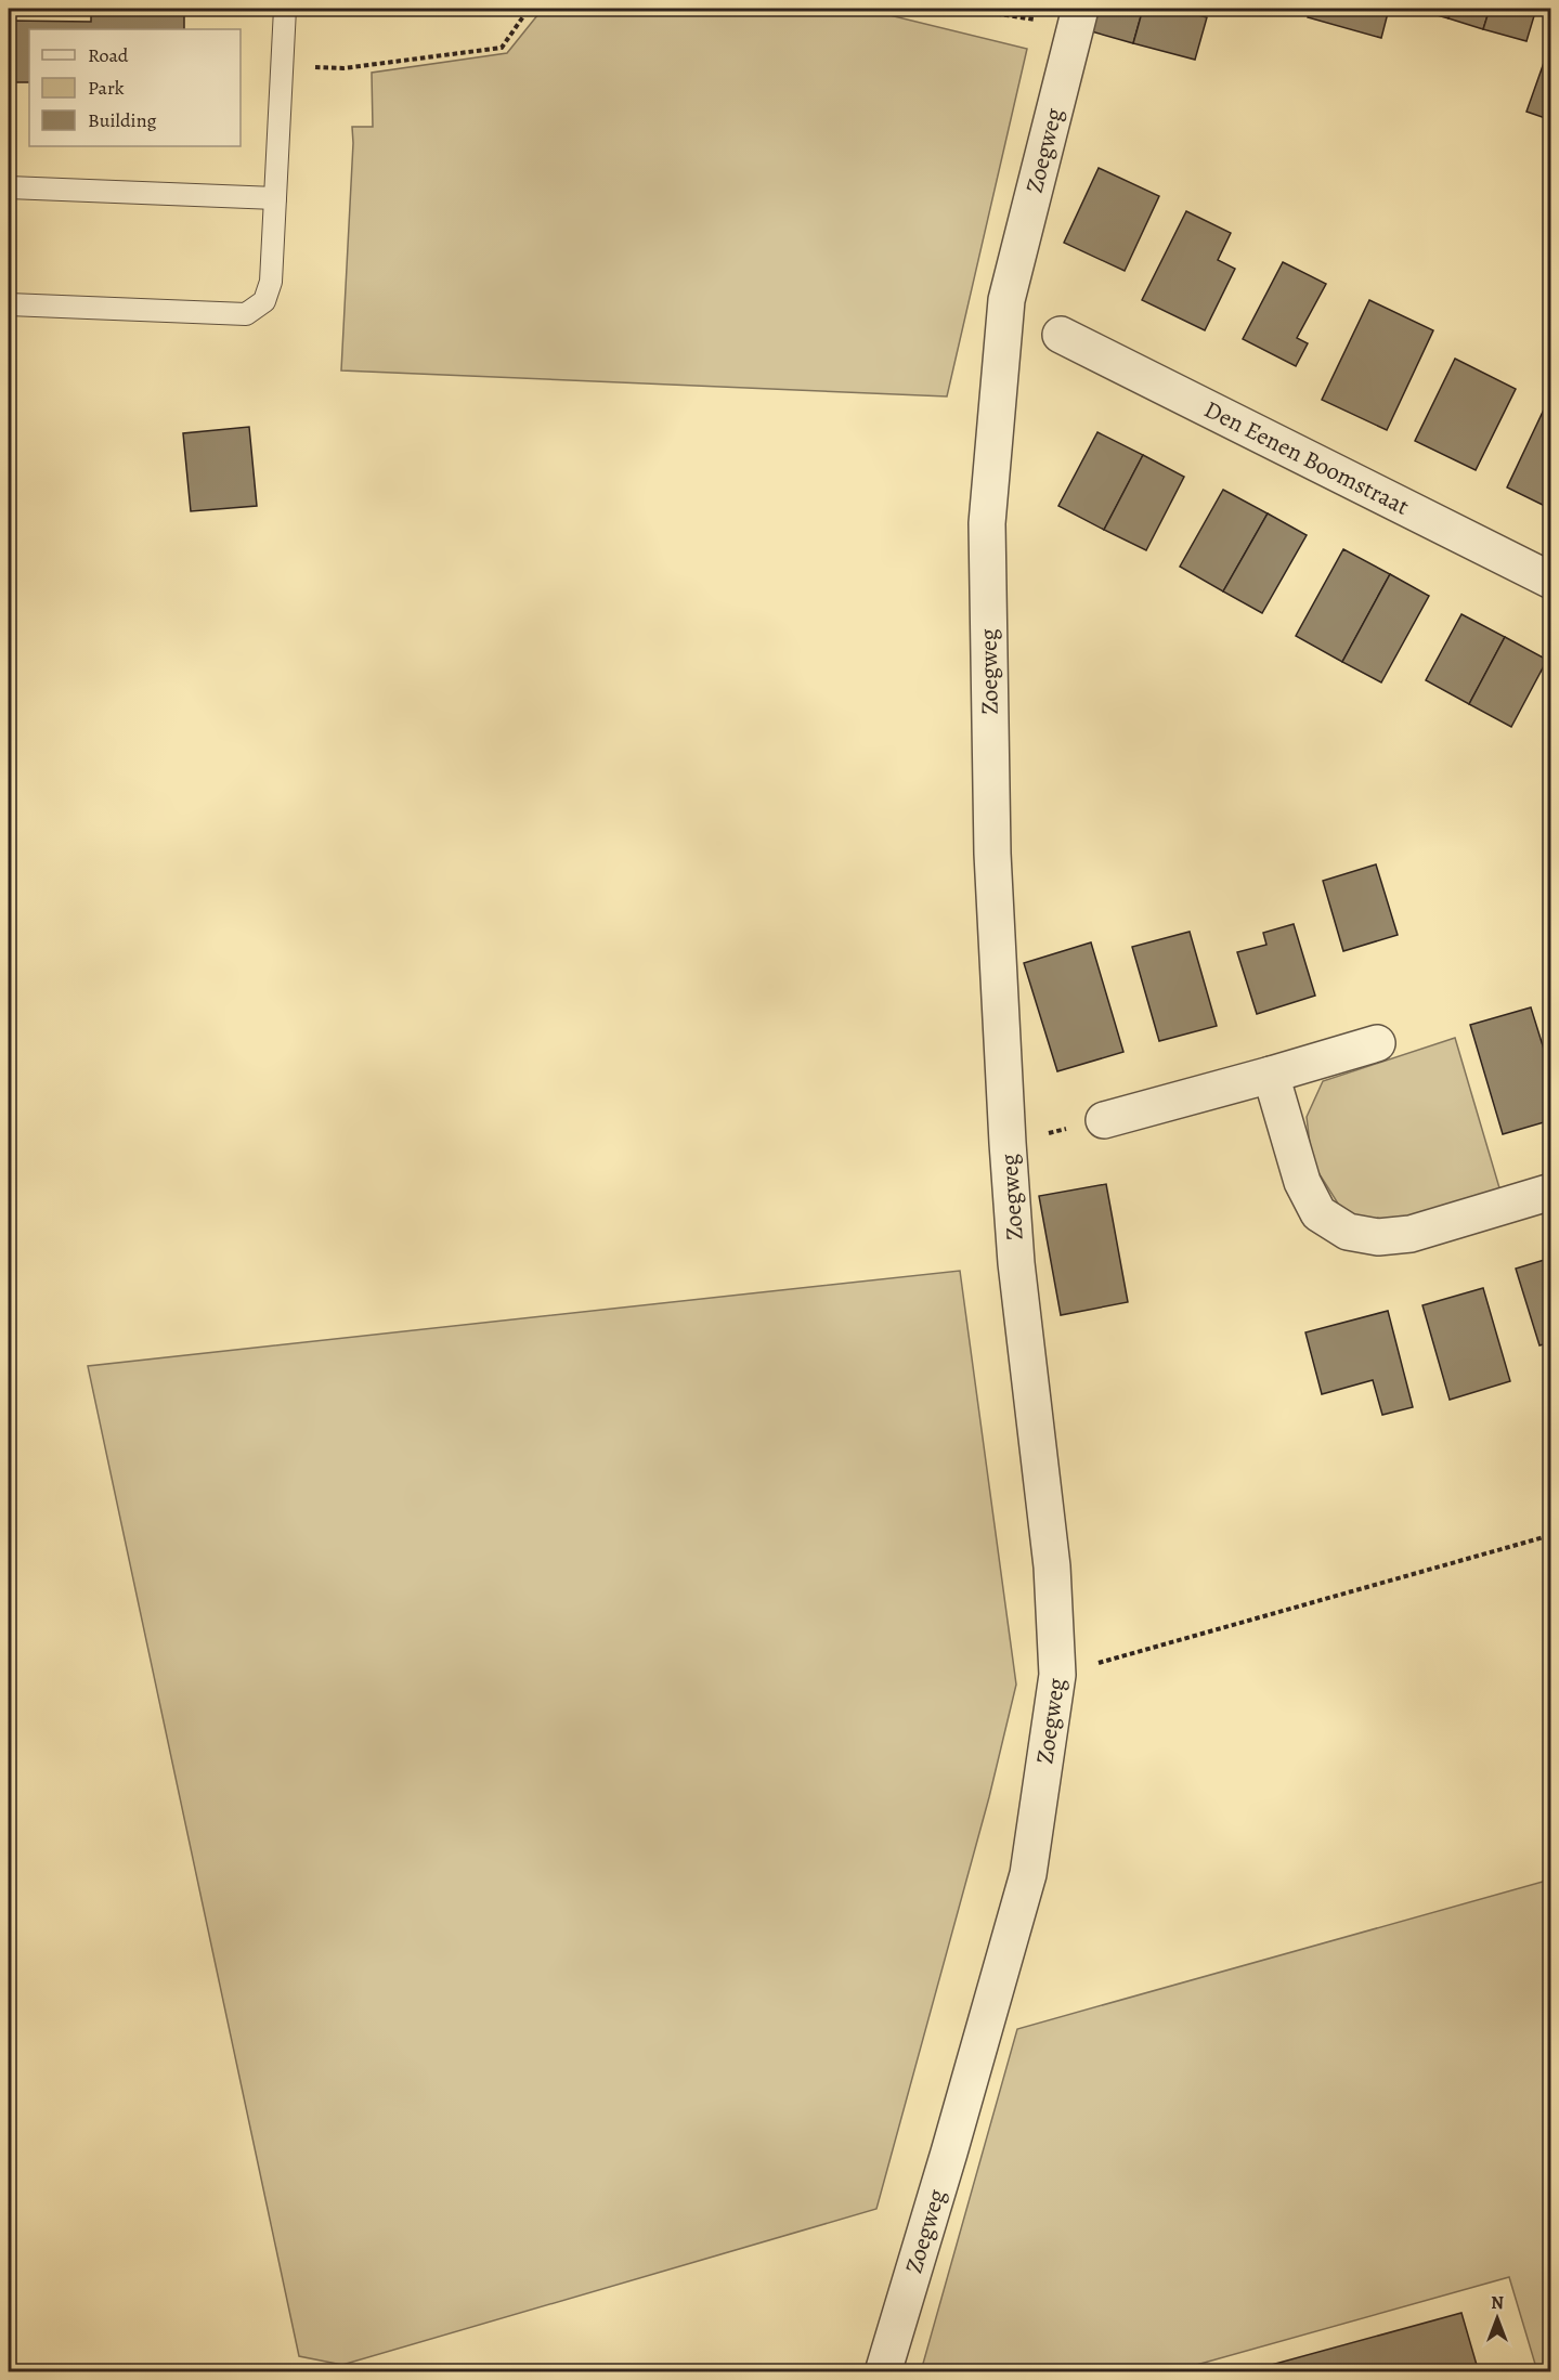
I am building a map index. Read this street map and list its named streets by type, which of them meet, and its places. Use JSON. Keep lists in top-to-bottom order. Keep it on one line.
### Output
{"streets":{"street":["Zoegweg","Den Eenen Boomstraat"]},"legend":["Road","Park","Building"],"north":"top"}
